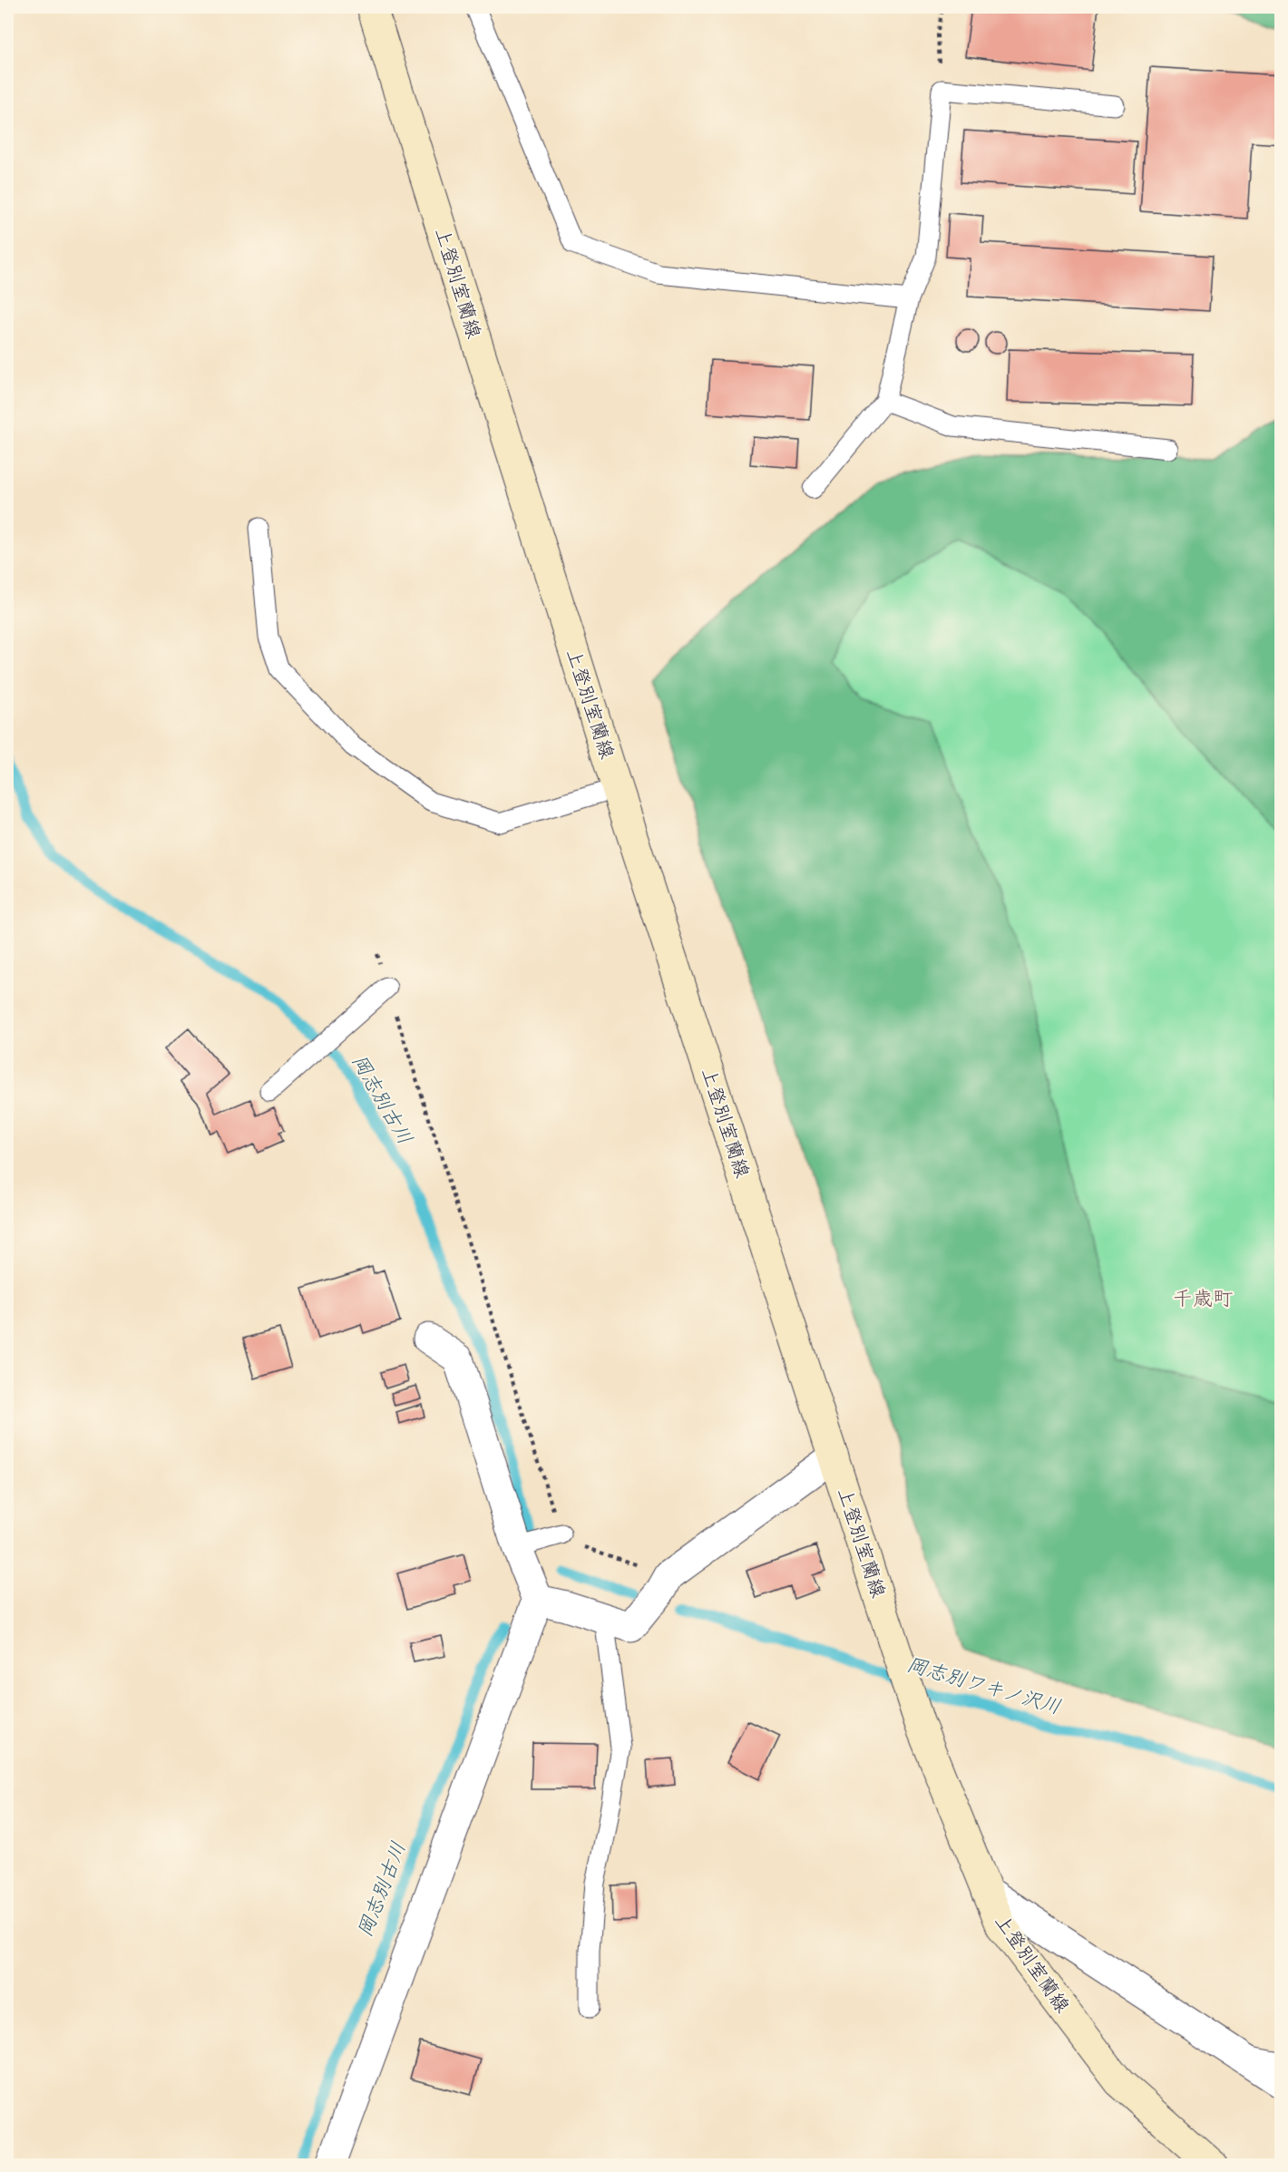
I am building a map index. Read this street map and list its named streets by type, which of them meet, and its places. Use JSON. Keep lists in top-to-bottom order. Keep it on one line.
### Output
{"streets":{"main road":["上登別室蘭線"]},"districts":["千歳町"],"water":["岡志別古川","岡志別ワキノ沢川"]}
